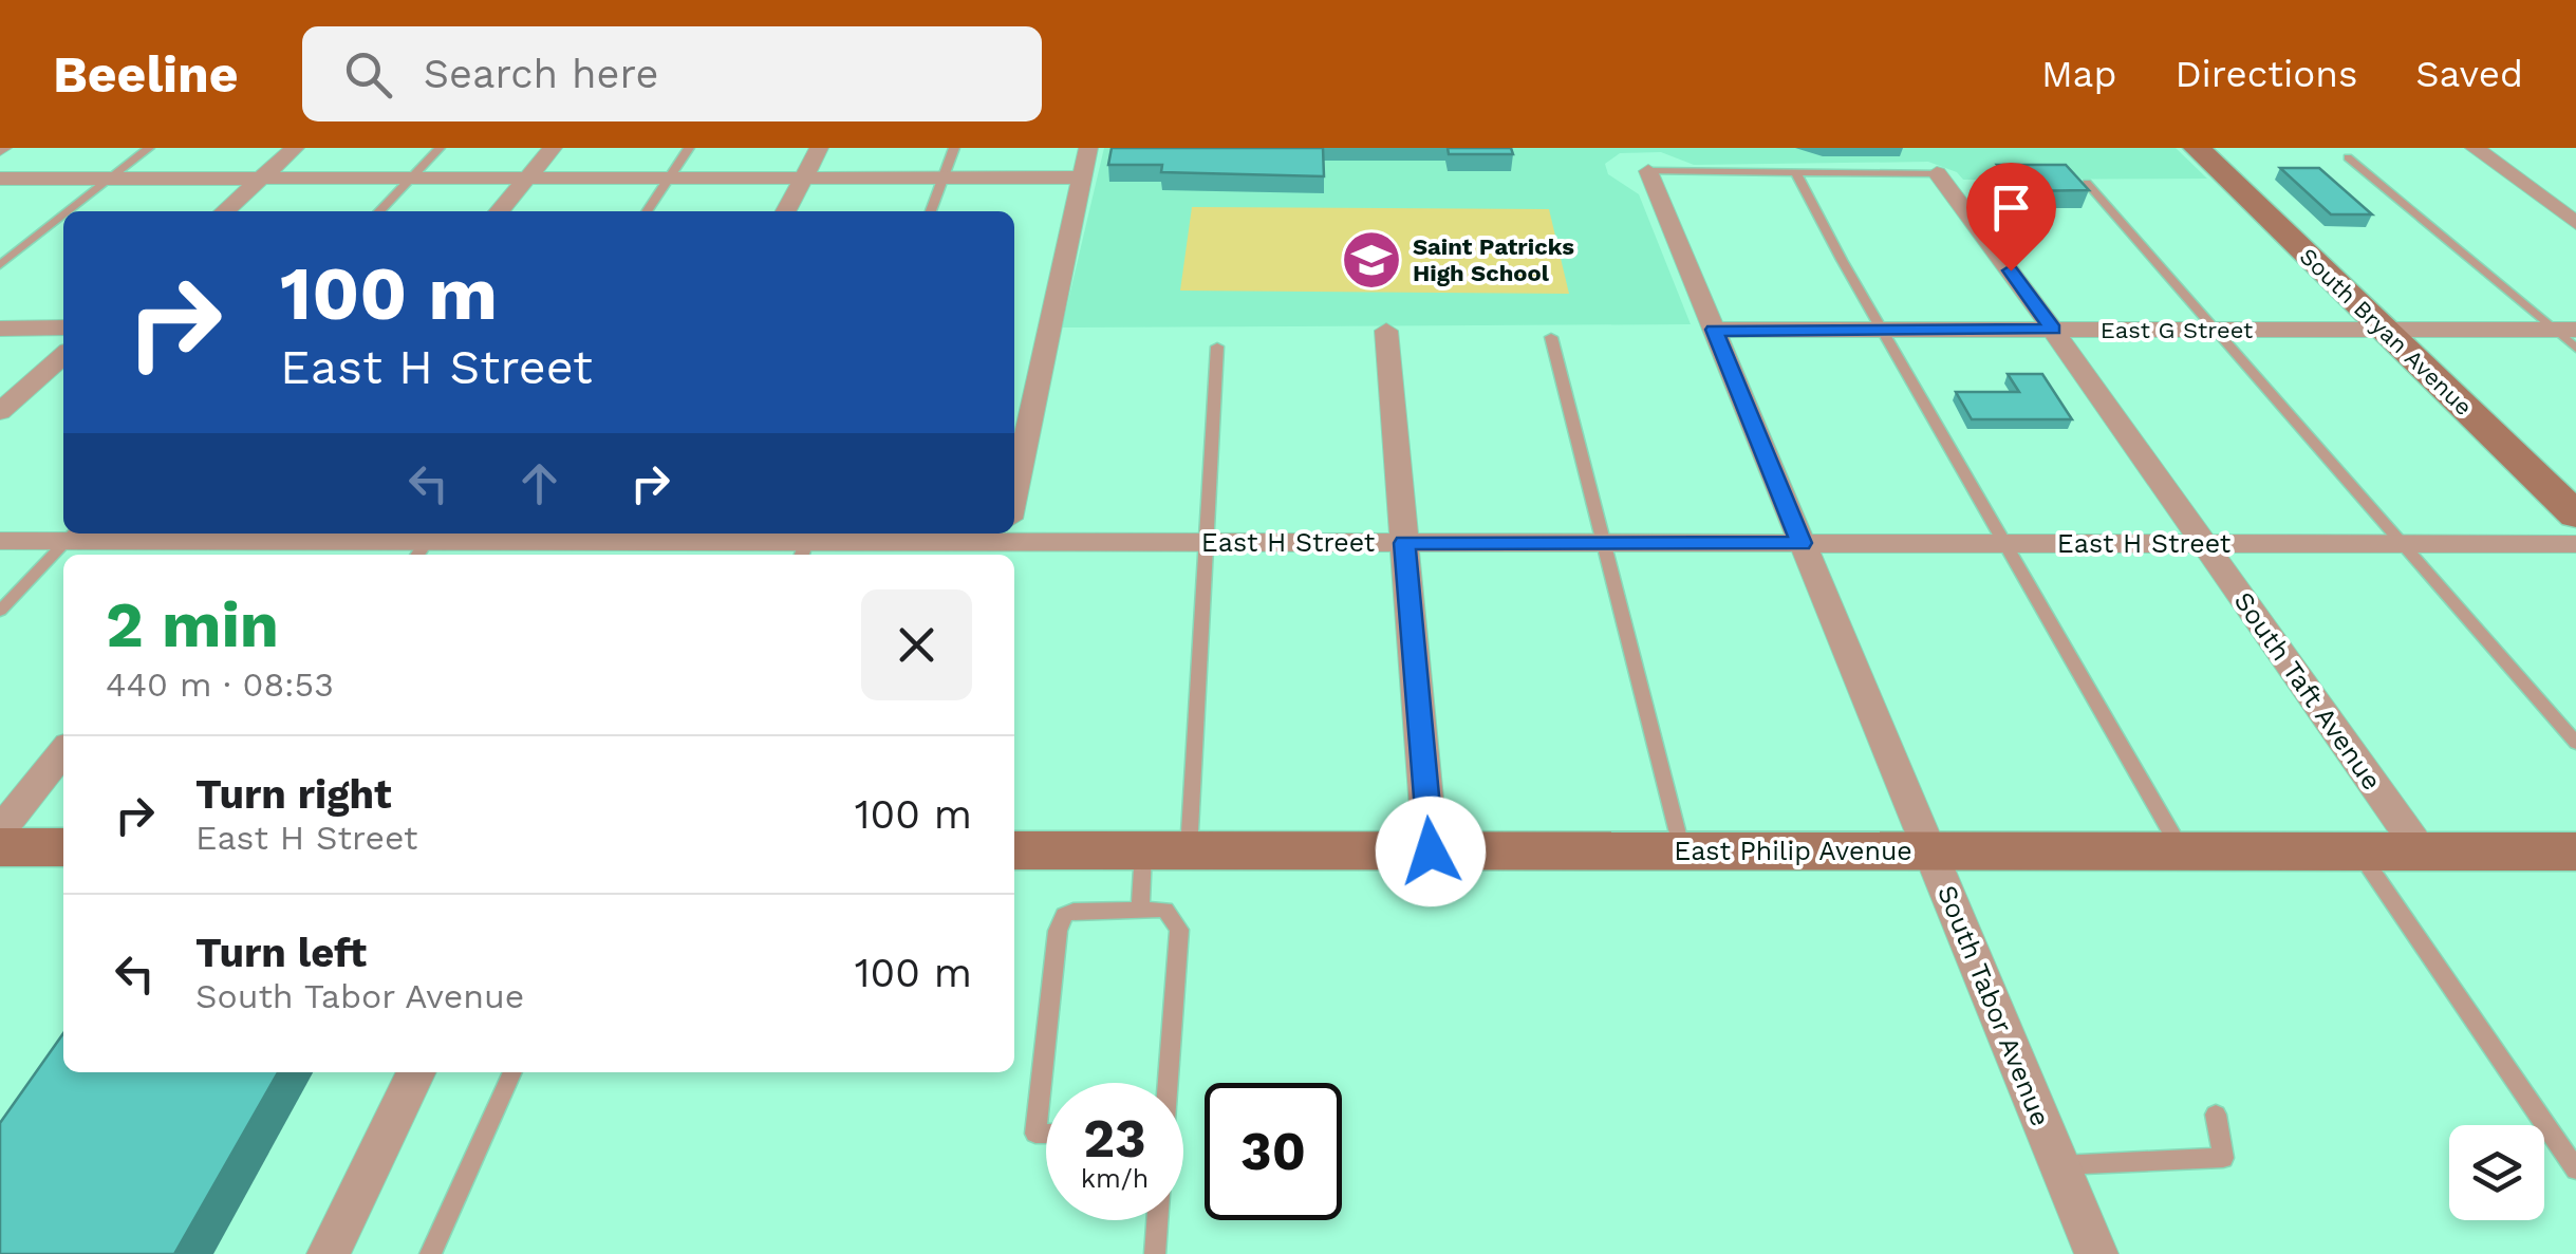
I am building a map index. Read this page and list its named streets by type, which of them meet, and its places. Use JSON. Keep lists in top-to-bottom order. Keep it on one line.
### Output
{"streets":{"main road":["South Bryan Avenue","East Philip Avenue"],"street":["East G Street","East H Street","South Taft Avenue","South Tabor Avenue"]},"crossings":[["East G Street","South Bryan Avenue"],["East G Street","South Taft Avenue"],["East G Street","South Tabor Avenue"],["East H Street","South Taft Avenue"],["East H Street","South Tabor Avenue"],["South Taft Avenue","East Philip Avenue"],["East Philip Avenue","South Tabor Avenue"]],"places":{"school or university":["Saint Patricks High School"]},"page":{"header":"Beeline","search":"Search here","nav":["Map","Directions","Saved"],"turn":["100 m","East H Street"],"heading":["2 min","440 m · 08:53"],"list":[{"name":"Turn right","note":"East H Street","value":"100 m"},{"name":"Turn left","note":"South Tabor Avenue","value":"100 m"}],"speed":"23 km/h","limit":"30"}}
